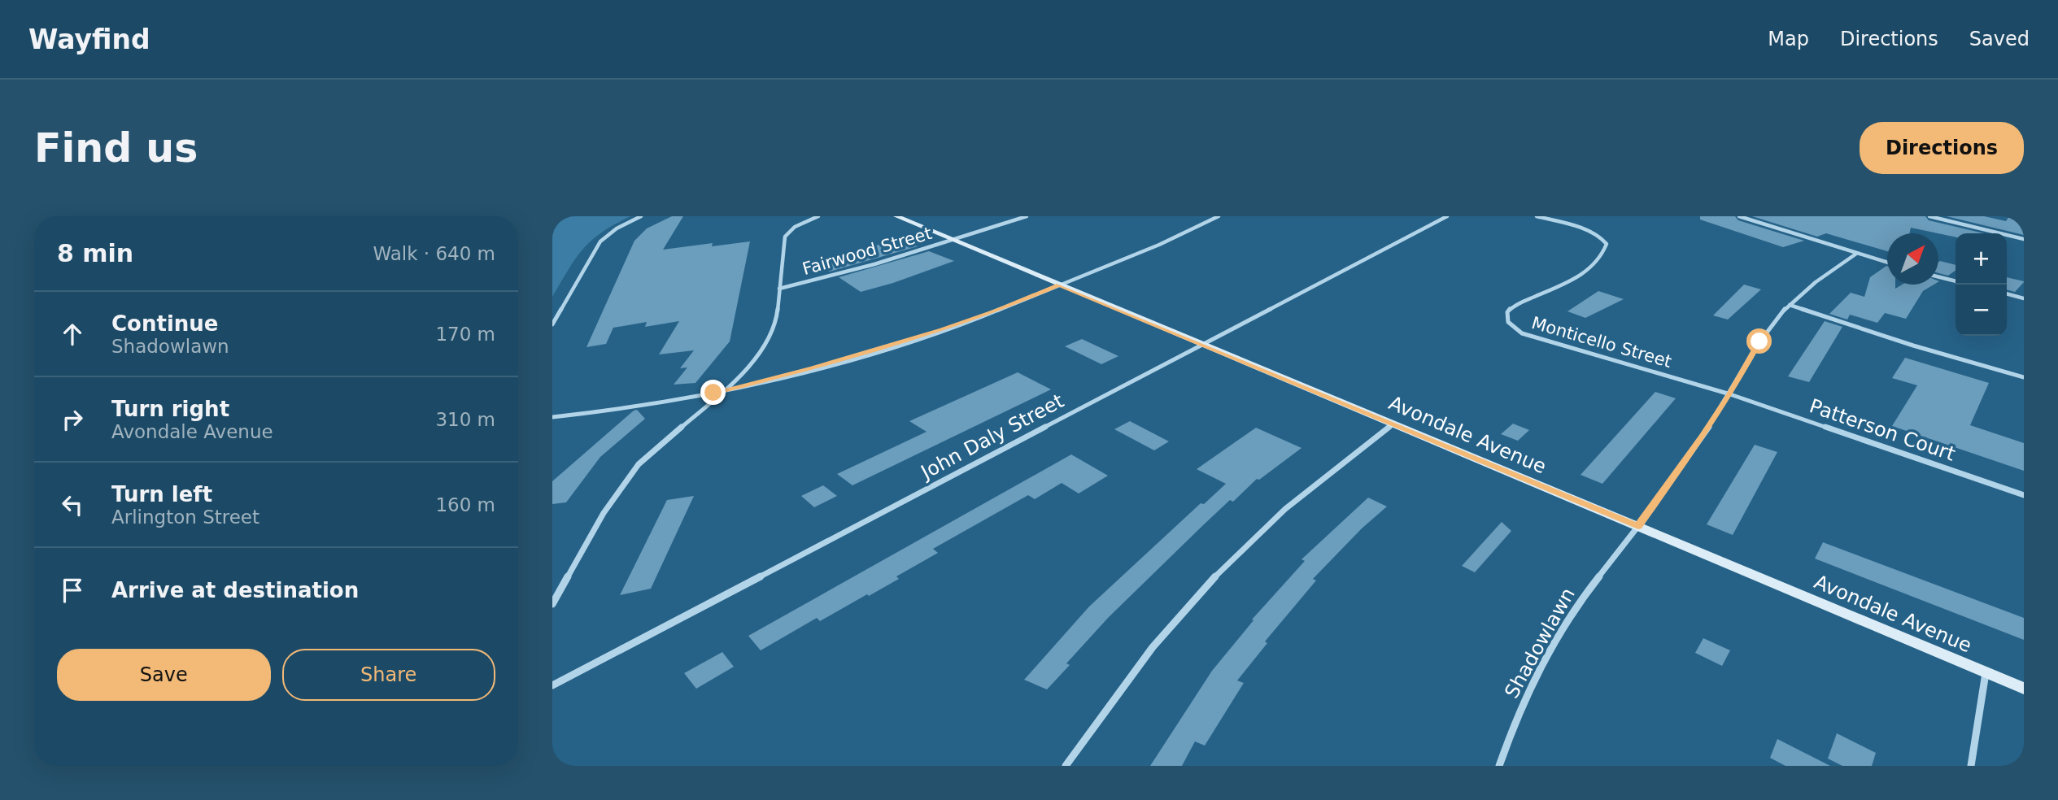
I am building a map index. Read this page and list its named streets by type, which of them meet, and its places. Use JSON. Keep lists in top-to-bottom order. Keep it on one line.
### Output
{"streets":{"street":["Fairwood Street","Monticello Street","Patterson Court","Avondale Avenue","John Daly Street","Shadowlawn"]},"crossings":[["Fairwood Street","Avondale Avenue"],["Monticello Street","Patterson Court"],["Monticello Street","Shadowlawn"],["Patterson Court","Shadowlawn"],["Avondale Avenue","John Daly Street"],["Avondale Avenue","Shadowlawn"]],"north":"top right","page":{"header":"Wayfind","nav":["Map","Directions","Saved"],"buttons":["Directions",["Save","Share"]],"title":"Find us","heading":["8 min","Walk · 640 m"],"map_buttons":["+","−"],"list":[["Continue","Shadowlawn","170 m"],["Turn right","Avondale Avenue","310 m"],["Turn left","Arlington Street","160 m"],"Arrive at destination"]}}
